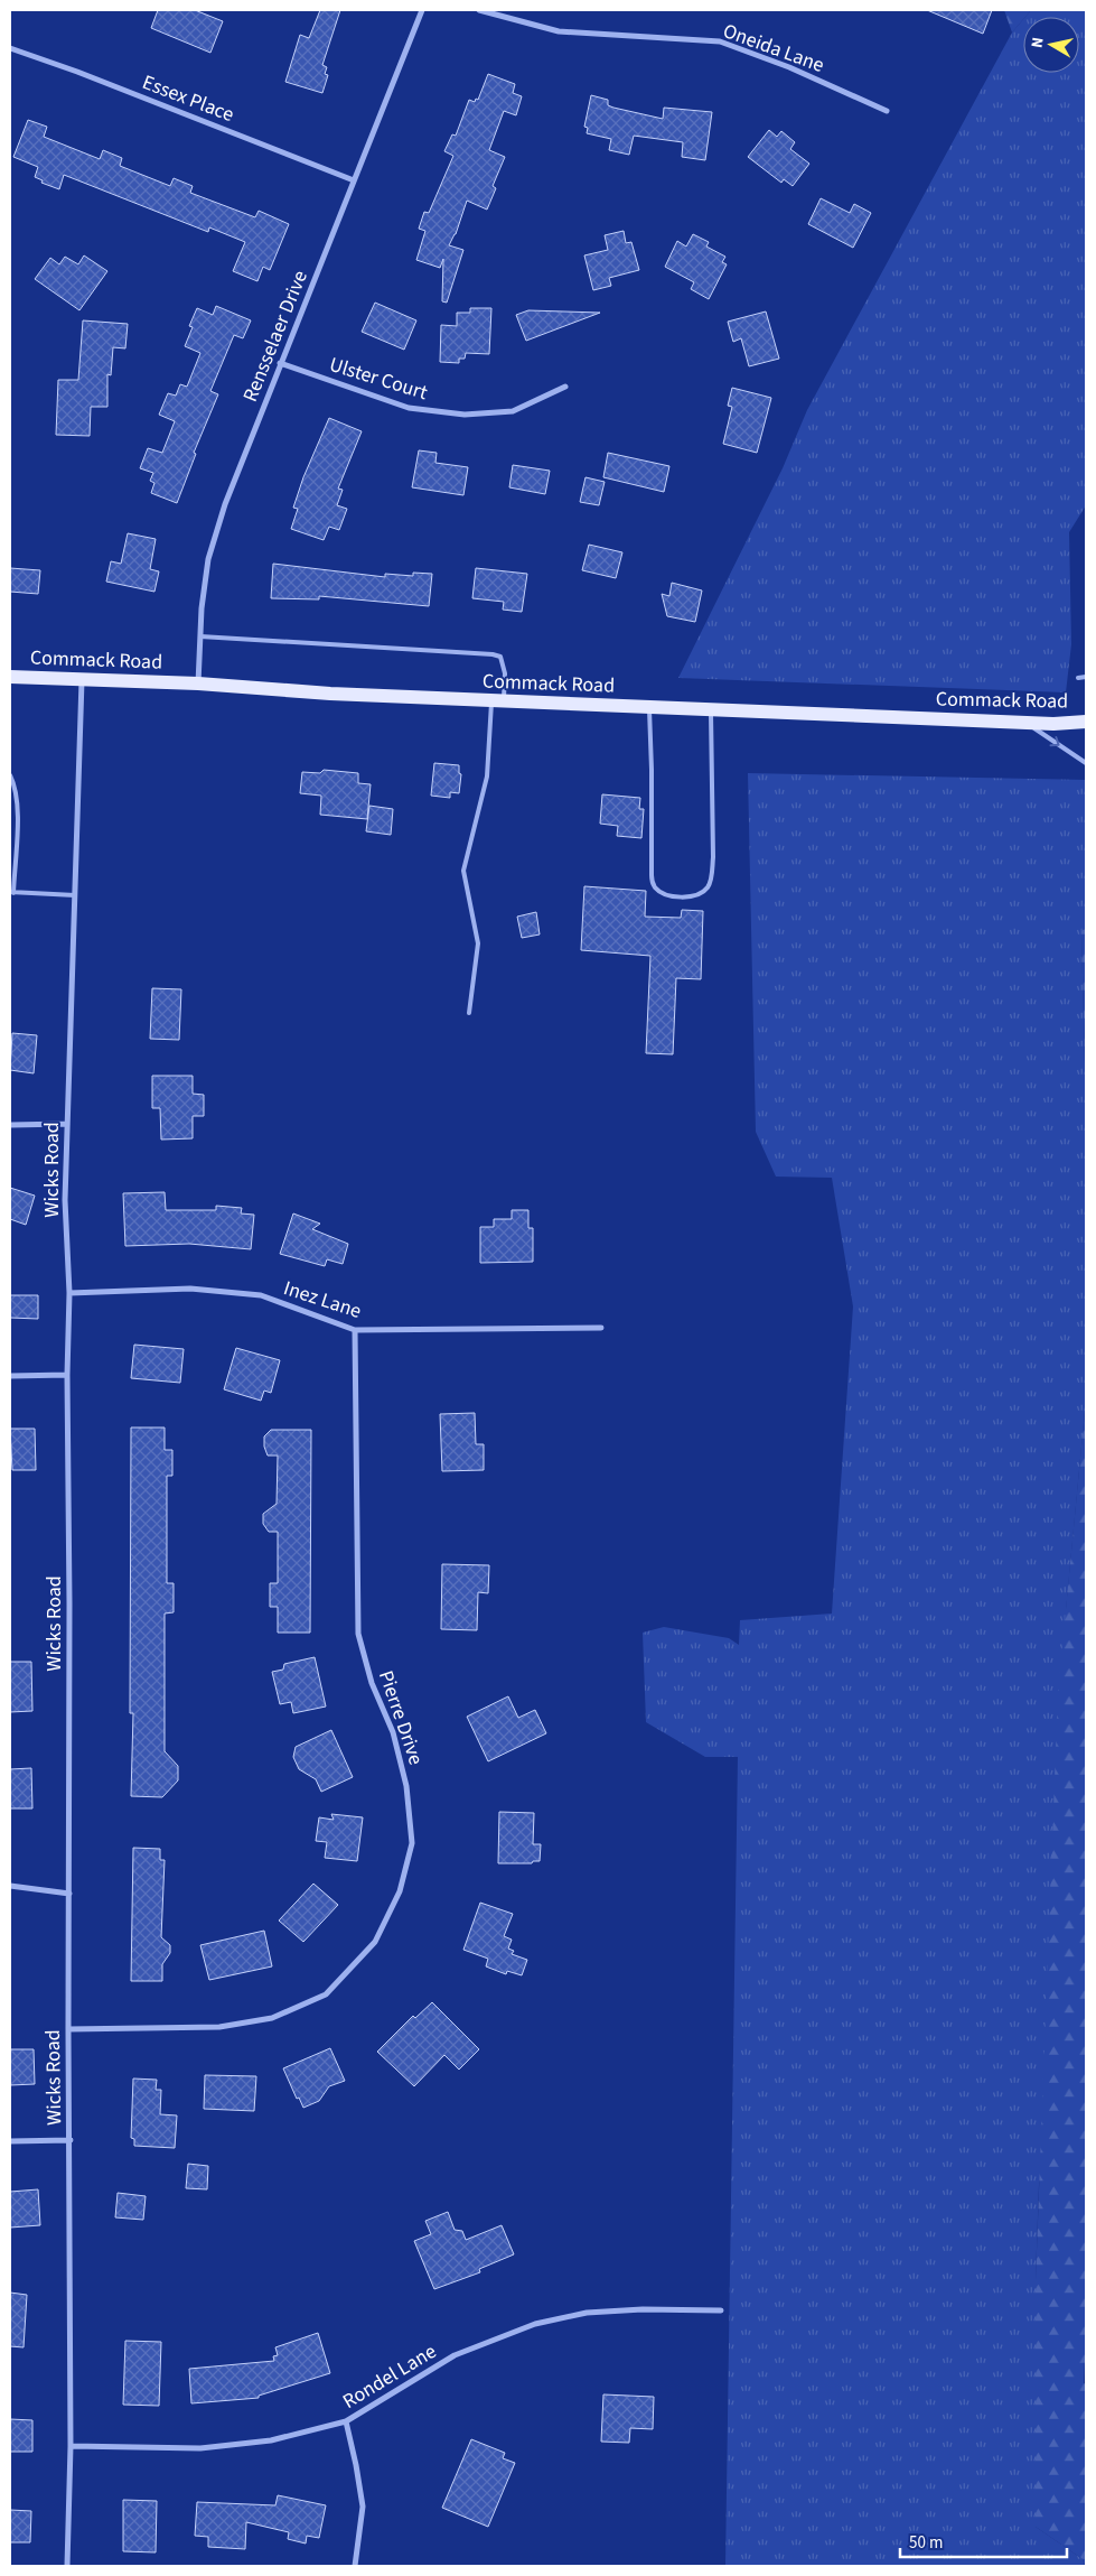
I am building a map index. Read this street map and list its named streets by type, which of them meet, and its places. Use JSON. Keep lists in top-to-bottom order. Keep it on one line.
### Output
{"streets":{"main road":["Commack Road"],"street":["Oneida Lane","Essex Place","Rensselaer Drive","Ulster Court","Wicks Road","Inez Lane","Pierre Drive","Rondel Lane"]},"crossings":[["Essex Place","Rensselaer Drive"],["Rensselaer Drive","Ulster Court"],["Rensselaer Drive","Commack Road"],["Commack Road","Wicks Road"],["Wicks Road","Inez Lane"],["Wicks Road","Pierre Drive"],["Wicks Road","Rondel Lane"],["Inez Lane","Pierre Drive"]],"scale_bar":"50 m","north":"left"}
